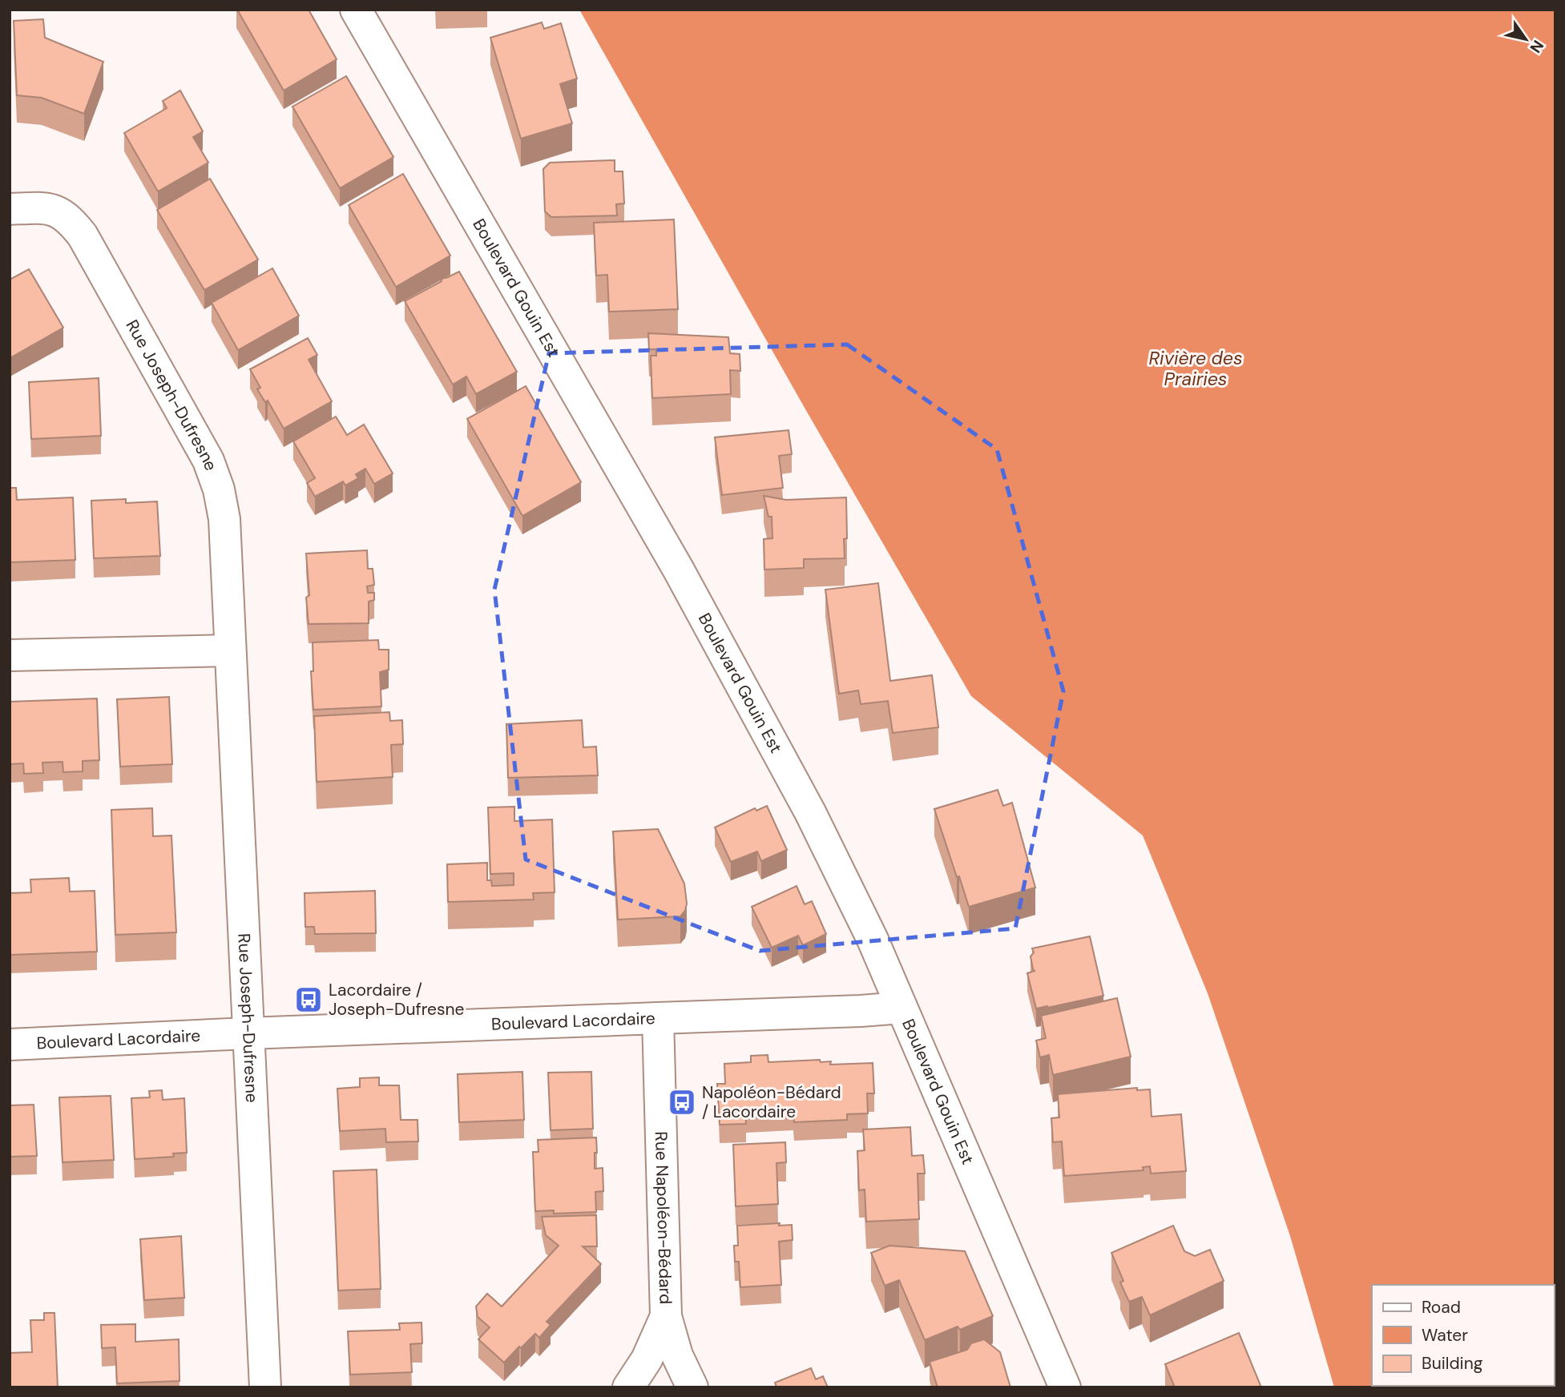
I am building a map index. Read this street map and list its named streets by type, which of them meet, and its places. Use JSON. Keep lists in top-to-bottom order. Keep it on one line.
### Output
{"streets":{"street":["Boulevard Gouin Est","Rue Joseph-Dufresne","Boulevard Lacordaire","Rue Napoléon-Bédard"]},"crossings":[["Boulevard Gouin Est","Boulevard Lacordaire"],["Rue Joseph-Dufresne","Boulevard Lacordaire"],["Boulevard Lacordaire","Rue Napoléon-Bédard"]],"water":["Rivière des Prairies"],"places":{"bus stop":["Lacordaire / Joseph-Dufresne","Napoléon-Bédard / Lacordaire"]},"legend":["Road","Water","Building"],"north":"bottom right"}
